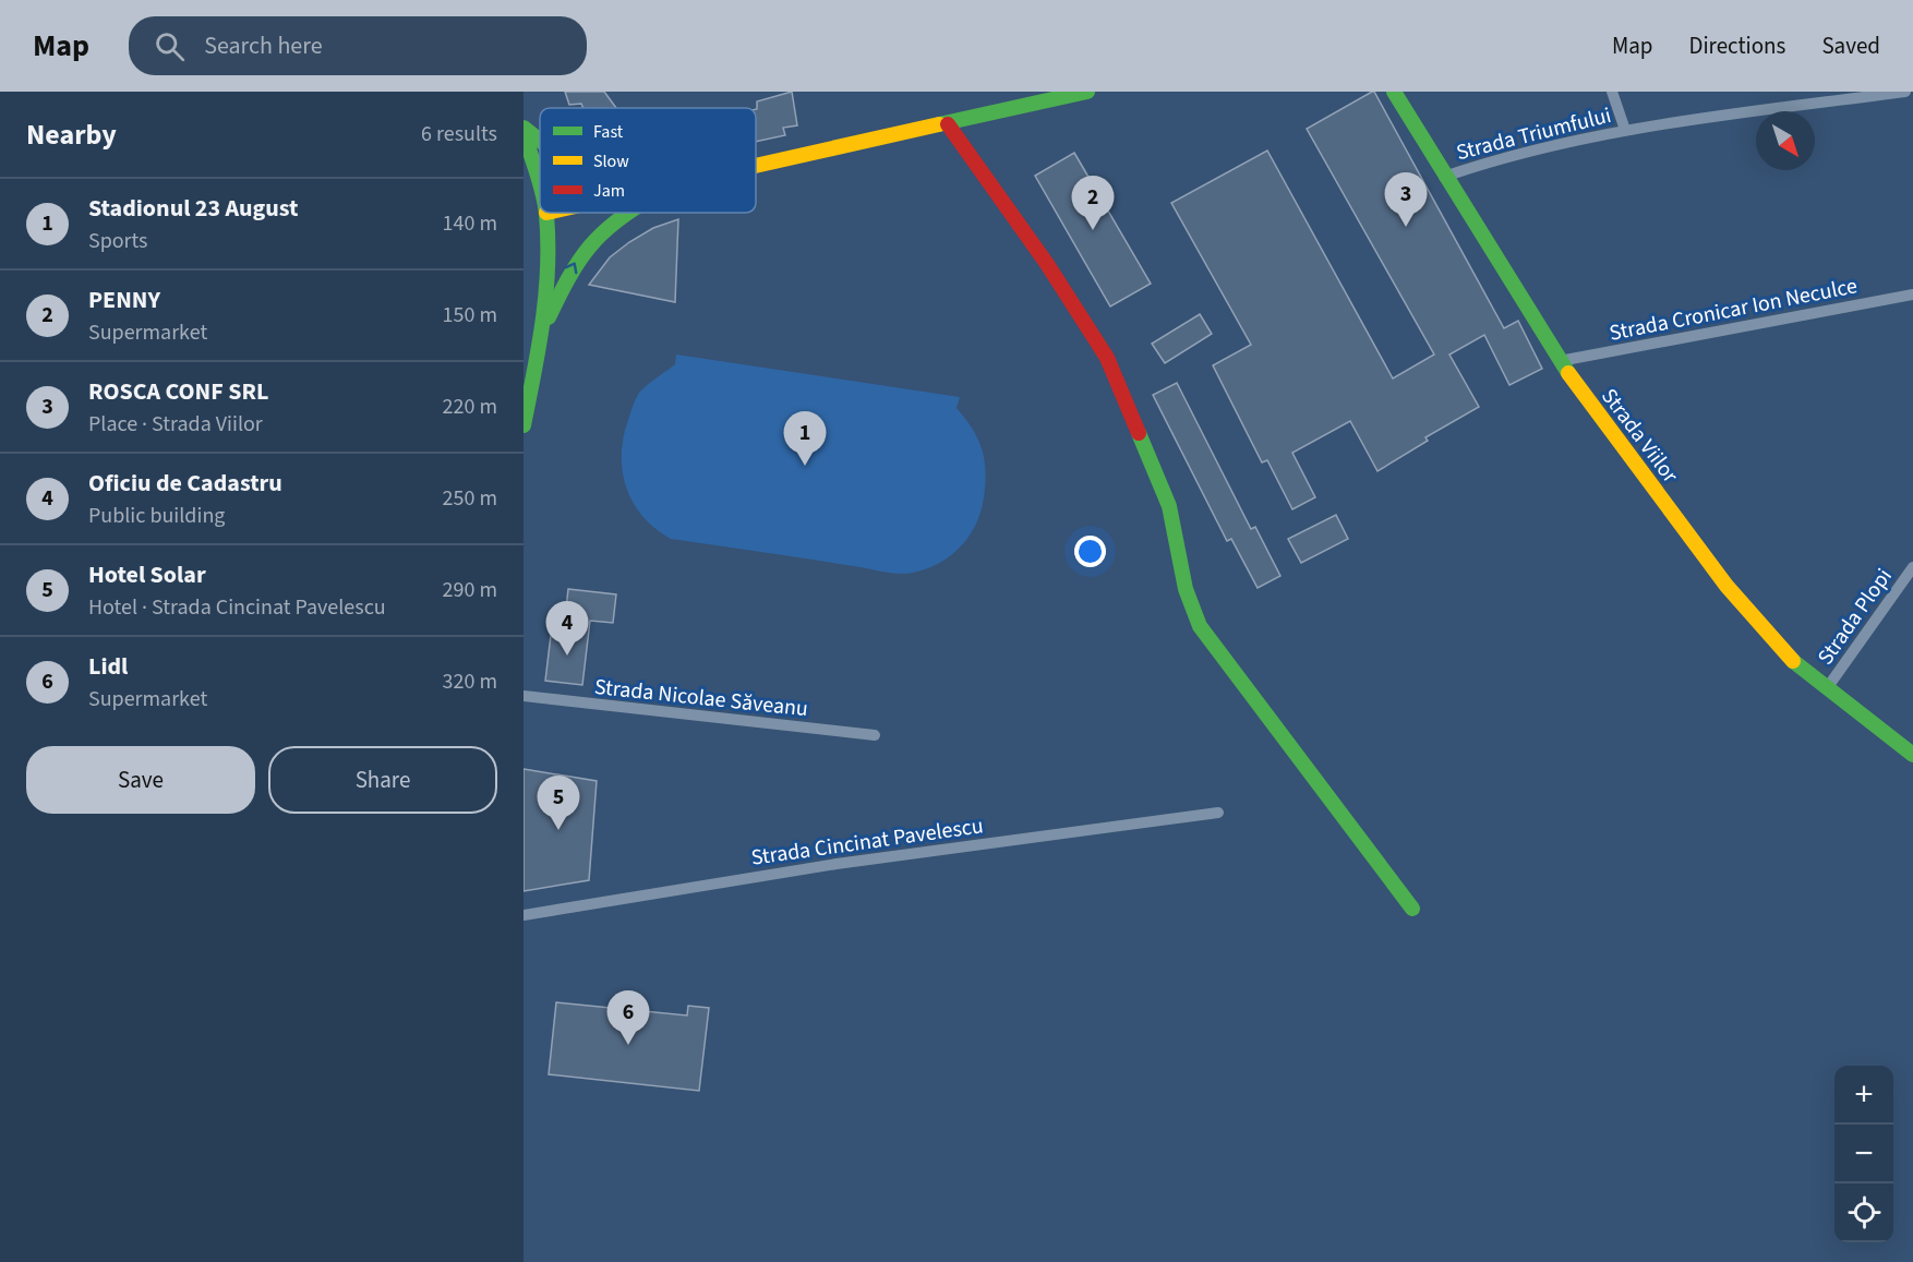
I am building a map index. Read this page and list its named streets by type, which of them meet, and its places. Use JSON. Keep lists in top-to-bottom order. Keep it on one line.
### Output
{"streets":{"street":["Strada Triumfului","Strada Cronicar Ion Neculce","Strada Viilor","Strada Plopi","Strada Nicolae Săveanu","Strada Cincinat Pavelescu"]},"crossings":[["Strada Triumfului","Strada Viilor"],["Strada Cronicar Ion Neculce","Strada Viilor"],["Strada Viilor","Strada Plopi"]],"legend":["Fast","Slow","Jam"],"north":"bottom right","page":{"header":"Map","search":"Search here","nav":["Map","Directions","Saved"],"heading":["Nearby","6 results"],"pins":["3","2","1","4","5","6"],"list":[{"mark":"1","name":"Stadionul 23 August","note":"Sports","value":"140 m"},{"mark":"2","name":"PENNY","note":"Supermarket","value":"150 m"},{"mark":"3","name":"ROSCA CONF SRL","note":"Place · Strada Viilor","value":"220 m"},{"mark":"4","name":"Oficiu de Cadastru","note":"Public building","value":"250 m"},{"mark":"5","name":"Hotel Solar","note":"Hotel · Strada Cincinat Pavelescu","value":"290 m"},{"mark":"6","name":"Lidl","note":"Supermarket","value":"320 m"}],"buttons":["Save","Share"],"map_buttons":["+","−"]}}
